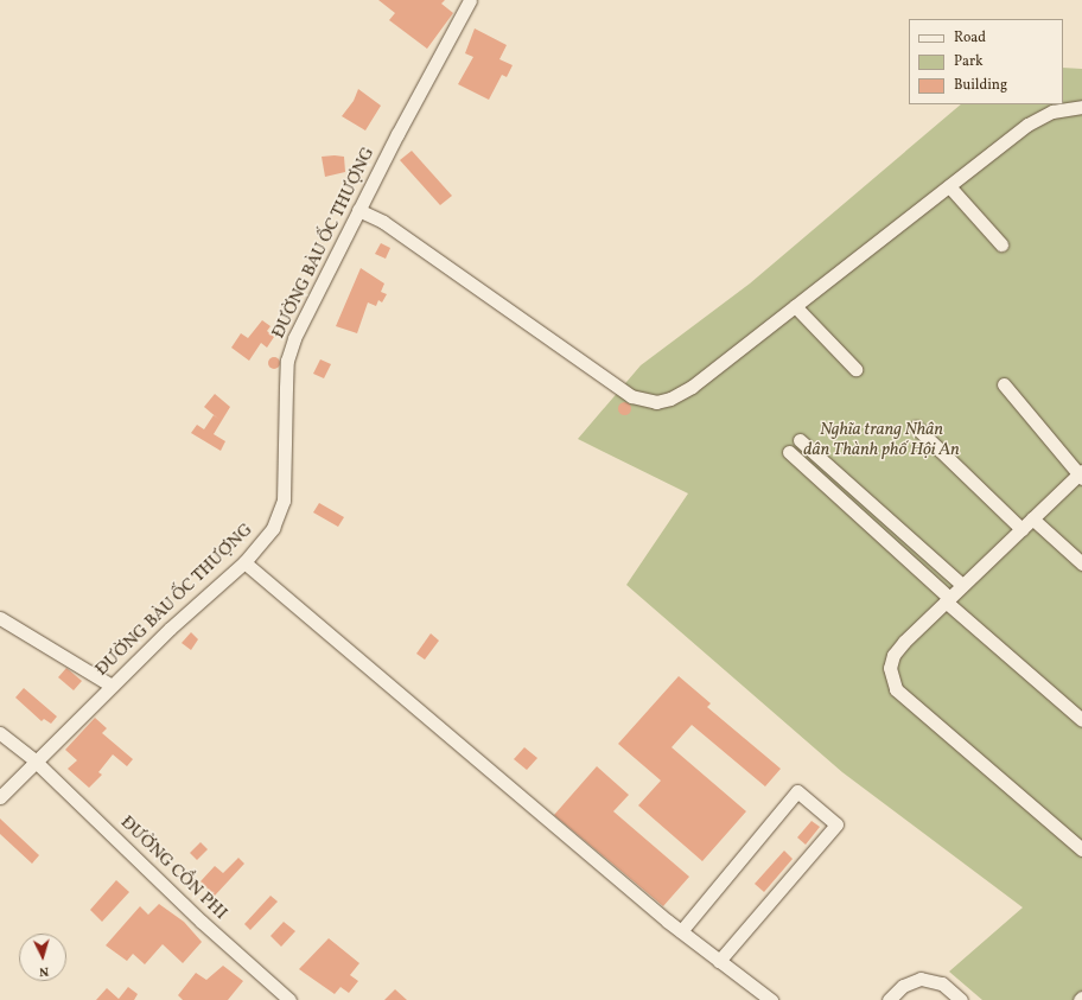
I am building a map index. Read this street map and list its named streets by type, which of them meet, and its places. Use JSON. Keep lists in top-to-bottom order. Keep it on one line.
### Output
{"streets":{"street":["ĐƯỜNG BÀU ỐC THƯỢNG","ĐƯỜNG CỒN PHI"]},"crossings":[["ĐƯỜNG BÀU ỐC THƯỢNG","ĐƯỜNG CỒN PHI"]],"parks":["Nghĩa trang Nhân dân Thành phố Hội An"],"legend":["Road","Park","Building"],"north":"bottom"}
